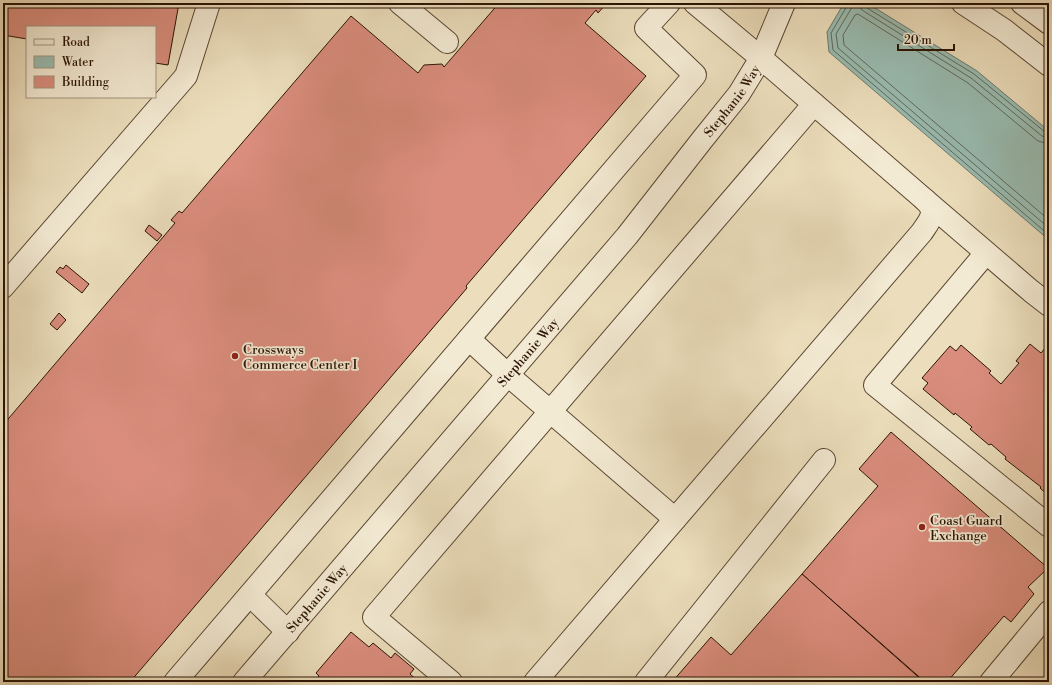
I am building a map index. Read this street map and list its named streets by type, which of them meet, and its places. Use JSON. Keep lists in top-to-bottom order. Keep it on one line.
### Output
{"streets":{"street":["Stephanie Way"]},"places":["Crossways Commerce Center I","Coast Guard Exchange"],"legend":["Road","Water","Building"],"scale_bar":"20 m"}
